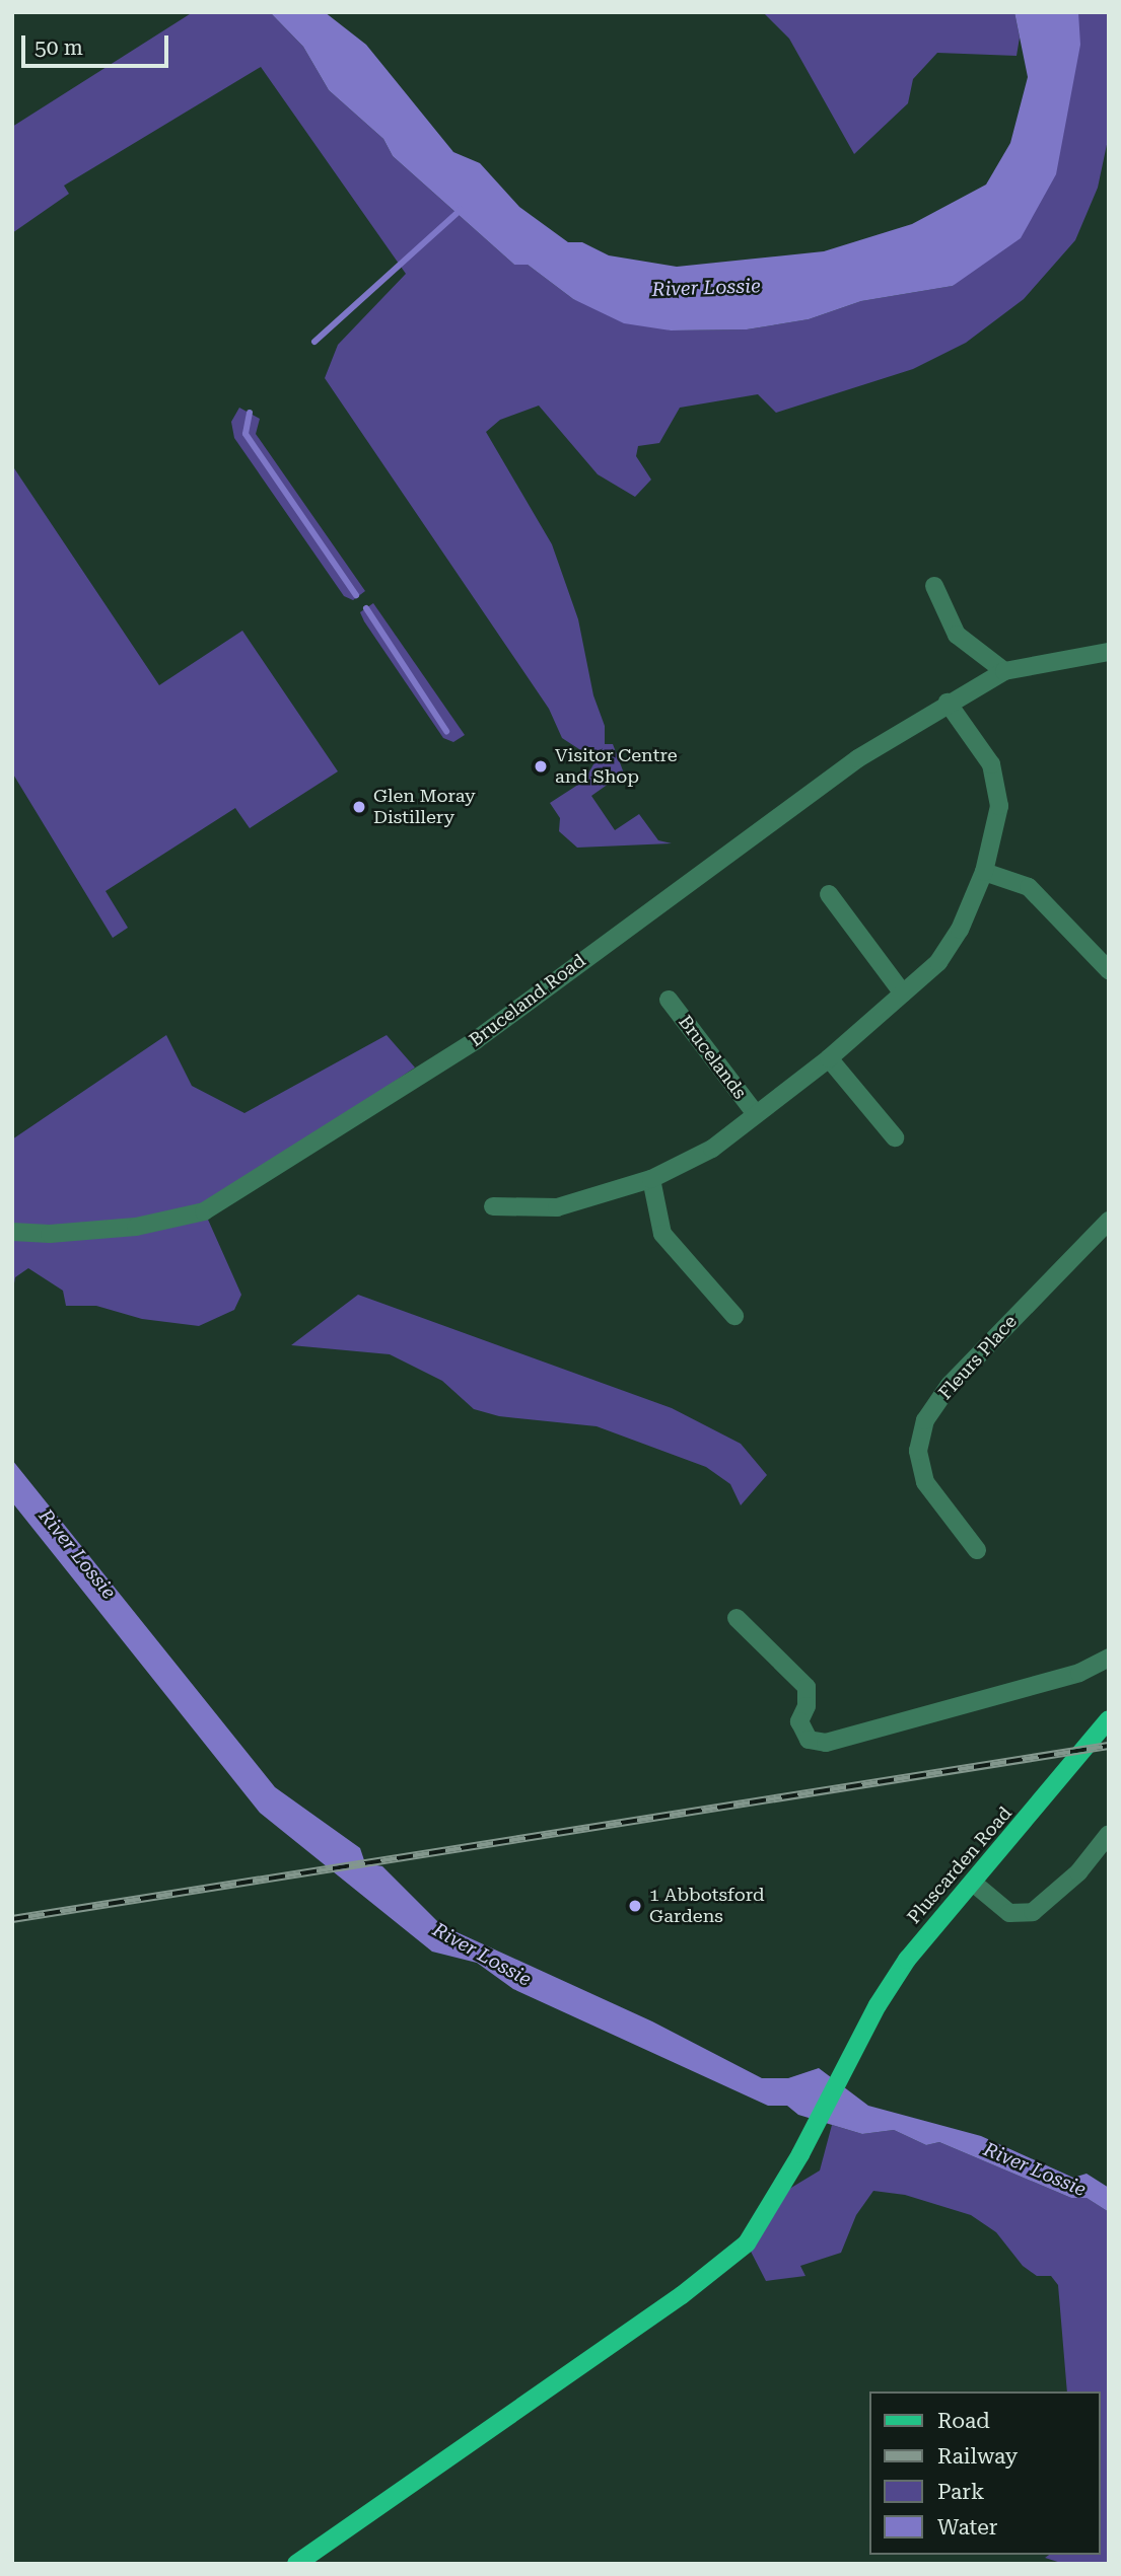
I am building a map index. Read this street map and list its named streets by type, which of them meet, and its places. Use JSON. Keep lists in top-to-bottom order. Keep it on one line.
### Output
{"streets":{"main road":["Pluscarden Road"],"street":["Bruceland Road","Brucelands","Fleurs Place"]},"crossings":[["Bruceland Road","Brucelands"]],"water":["River Lossie"],"places":["Visitor Centre and Shop","Glen Moray Distillery","1 Abbotsford Gardens"],"legend":["Road","Railway","Park","Water"],"scale_bar":"50 m"}
